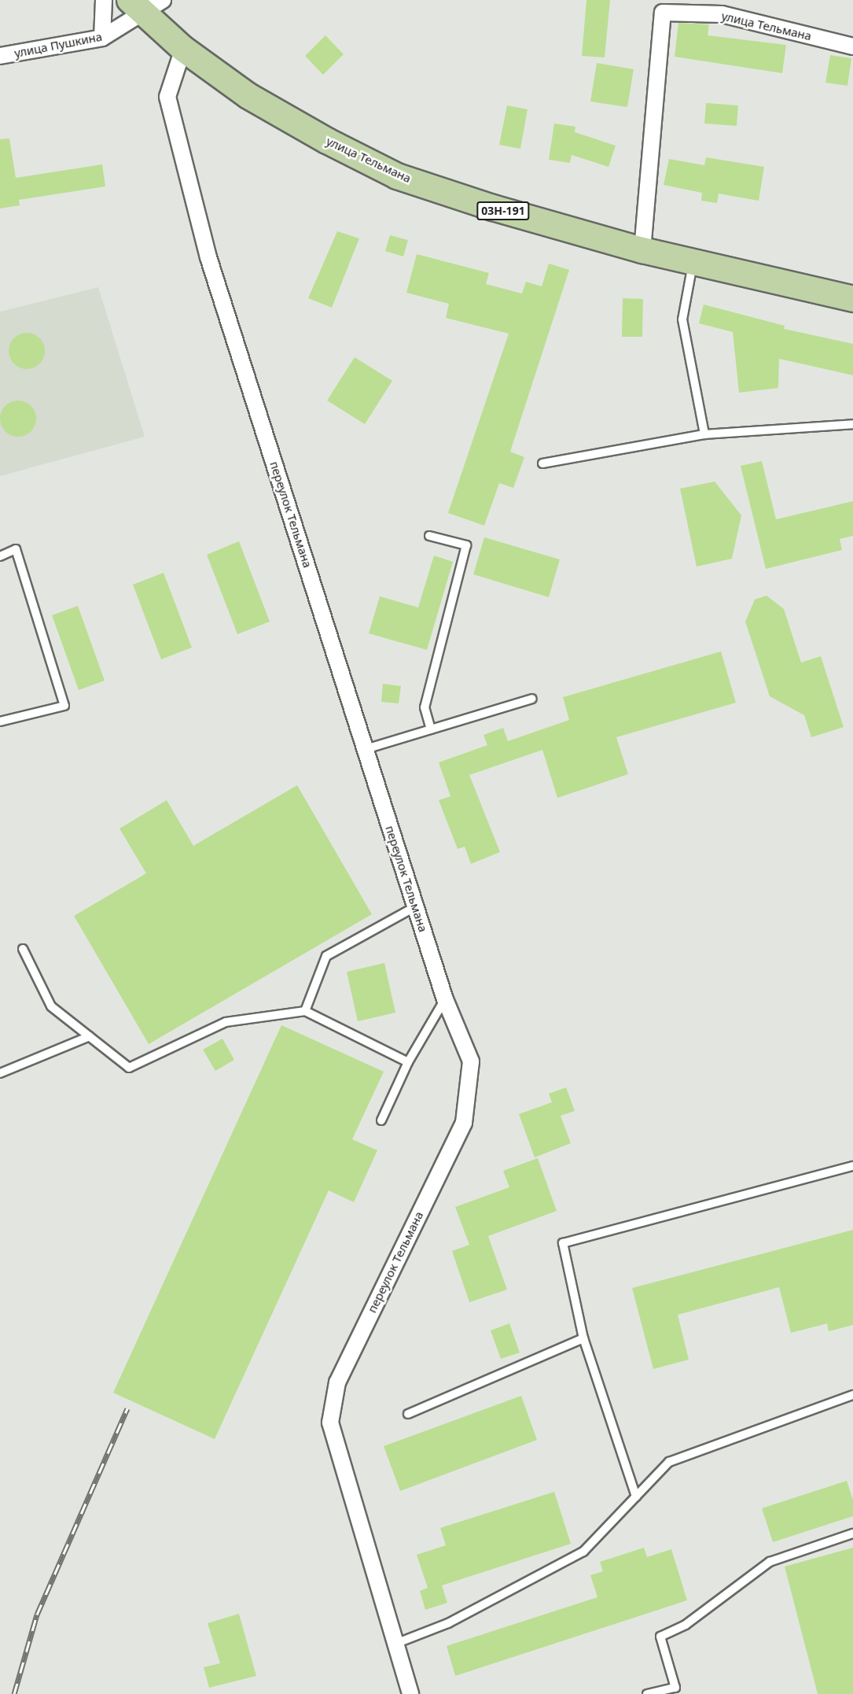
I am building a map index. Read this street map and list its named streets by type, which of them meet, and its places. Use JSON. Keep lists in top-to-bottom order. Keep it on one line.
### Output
{"streets":{"main road":["улица Тельмана","03Н-191"],"street":["улица Пушкина","переулок Тельмана"]},"crossings":[["улица Тельмана","улица Пушкина"],["улица Тельмана","переулок Тельмана"]]}
